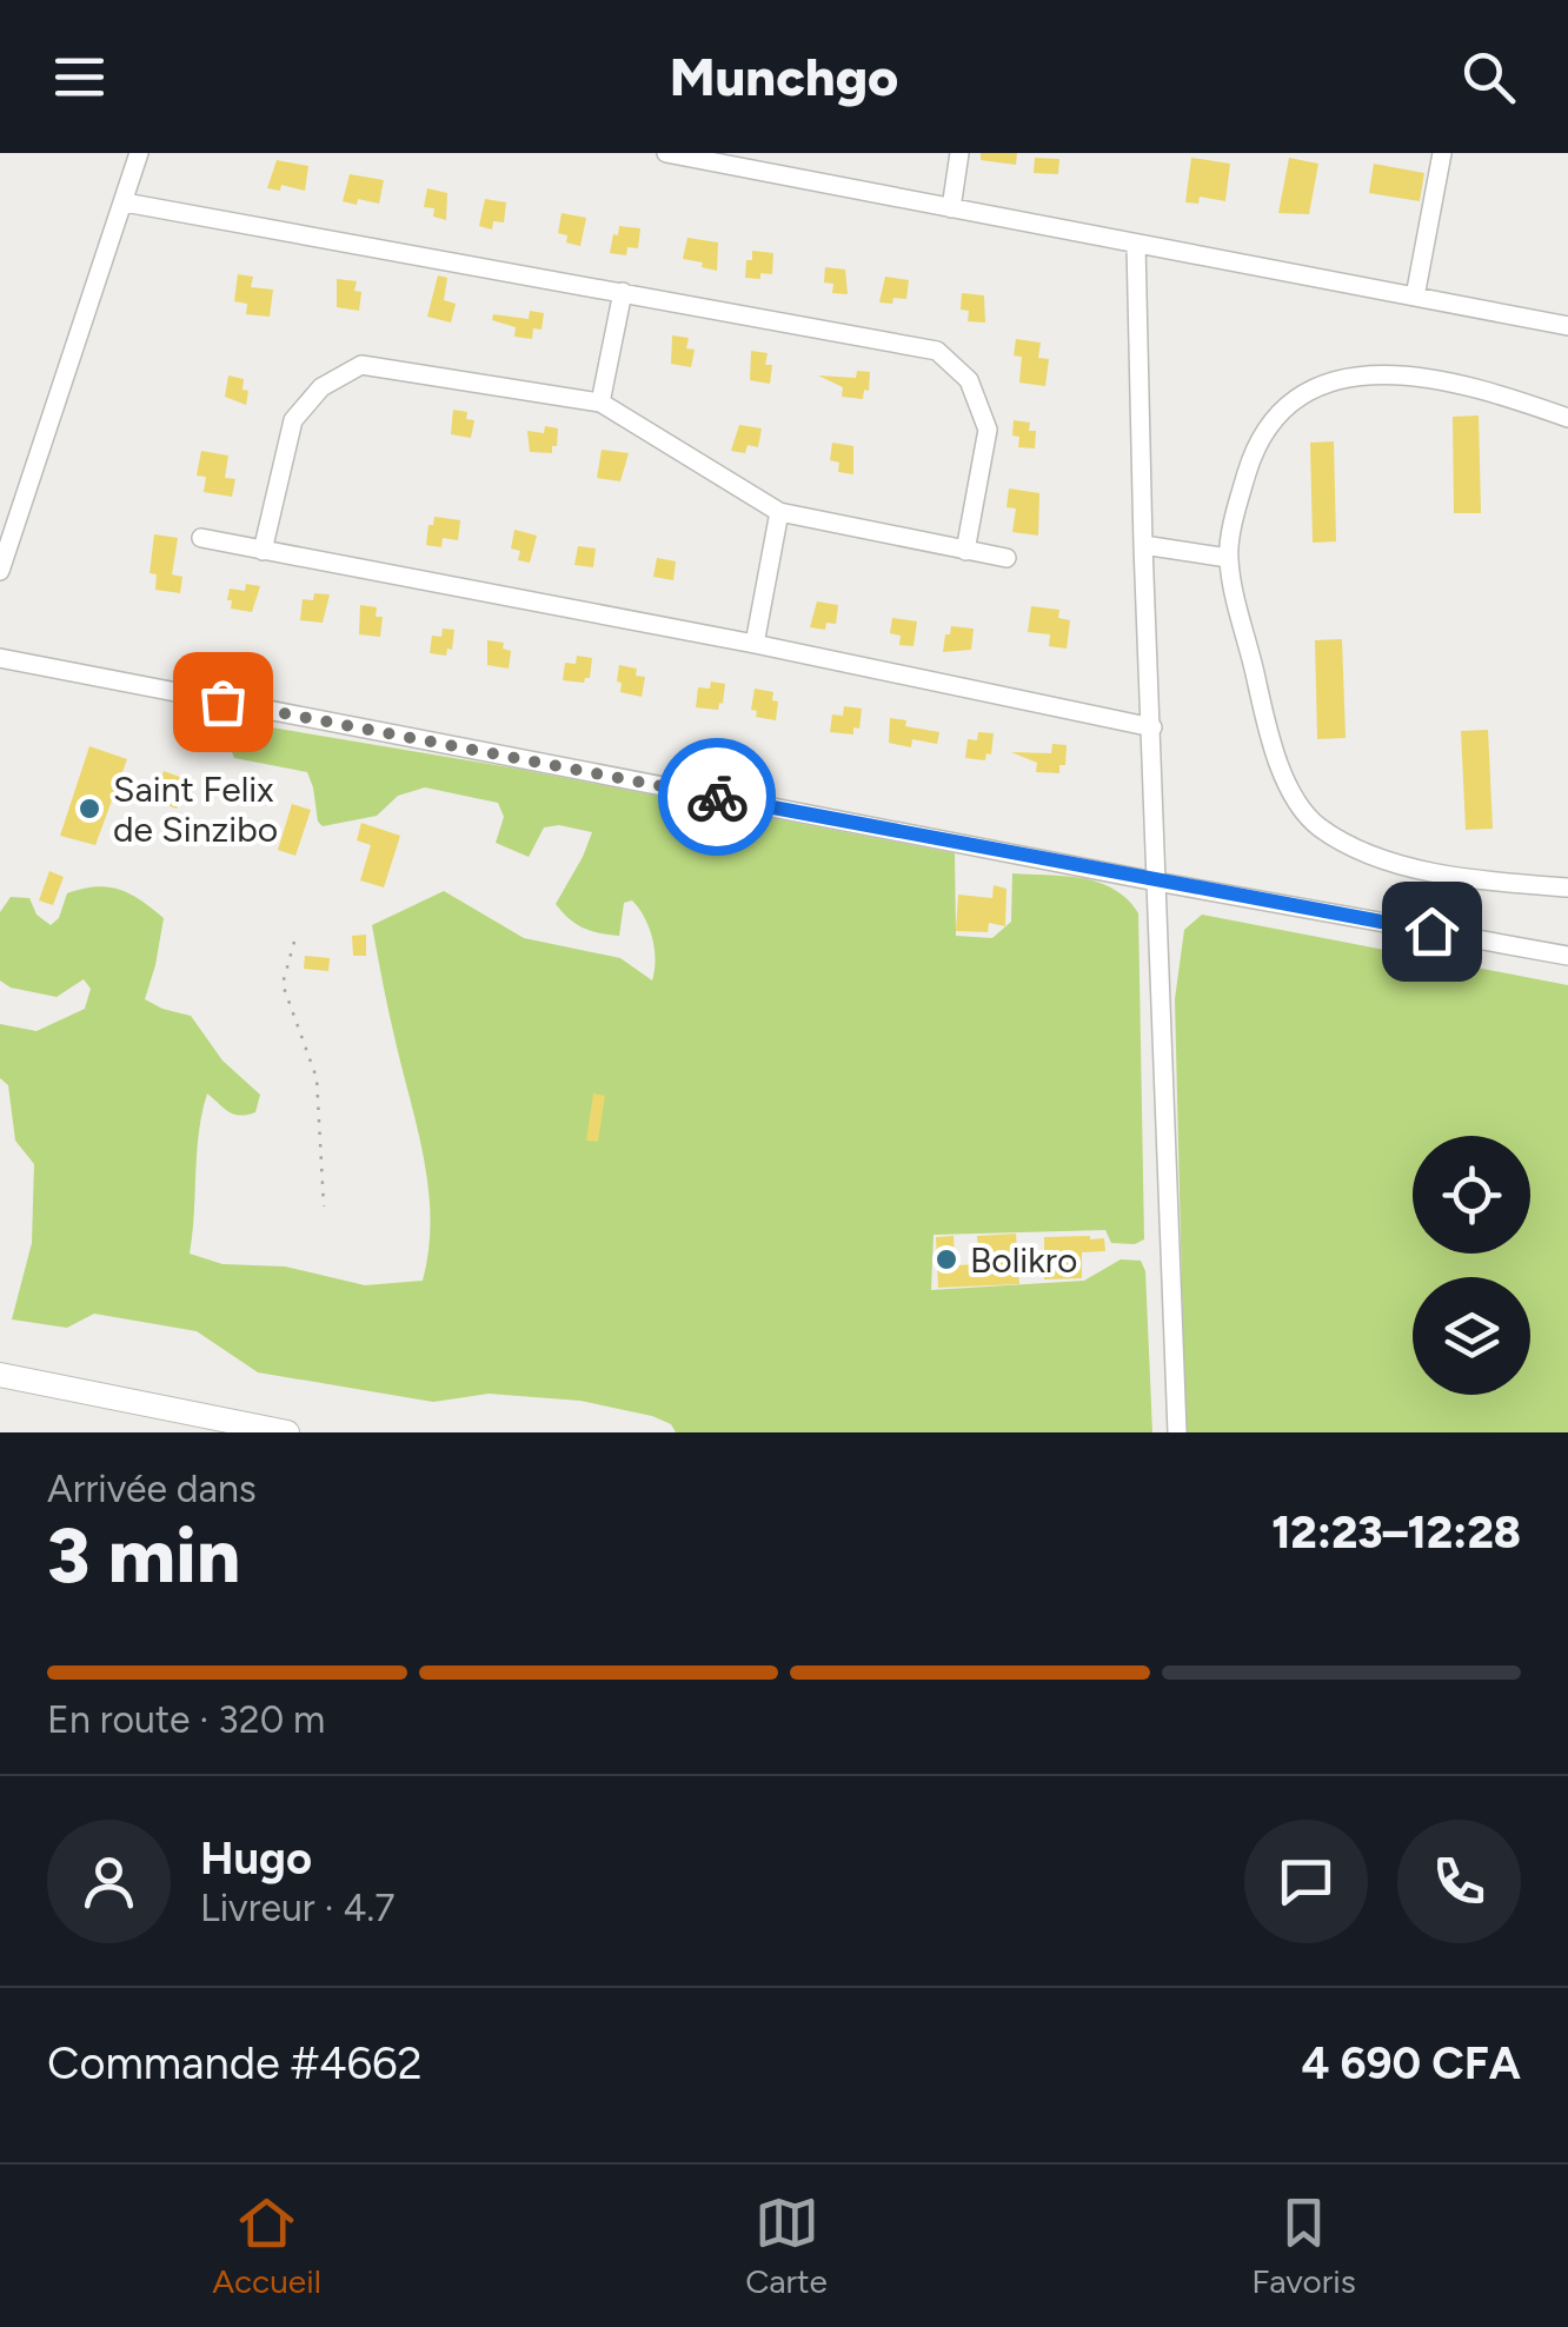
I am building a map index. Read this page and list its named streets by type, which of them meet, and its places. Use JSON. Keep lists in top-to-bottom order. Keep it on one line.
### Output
{"places":["Saint Felix de Sinzibo","Bolikro"],"page":{"header":"Munchgo","heading":["3 min","Arrivée dans","12:23–12:28"],"panel":["Hugo","Livreur · 4.7","Commande #4662","4 690 CFA"],"bar":"En route · 320 m","tabs":["Accueil","Carte","Favoris"]}}
